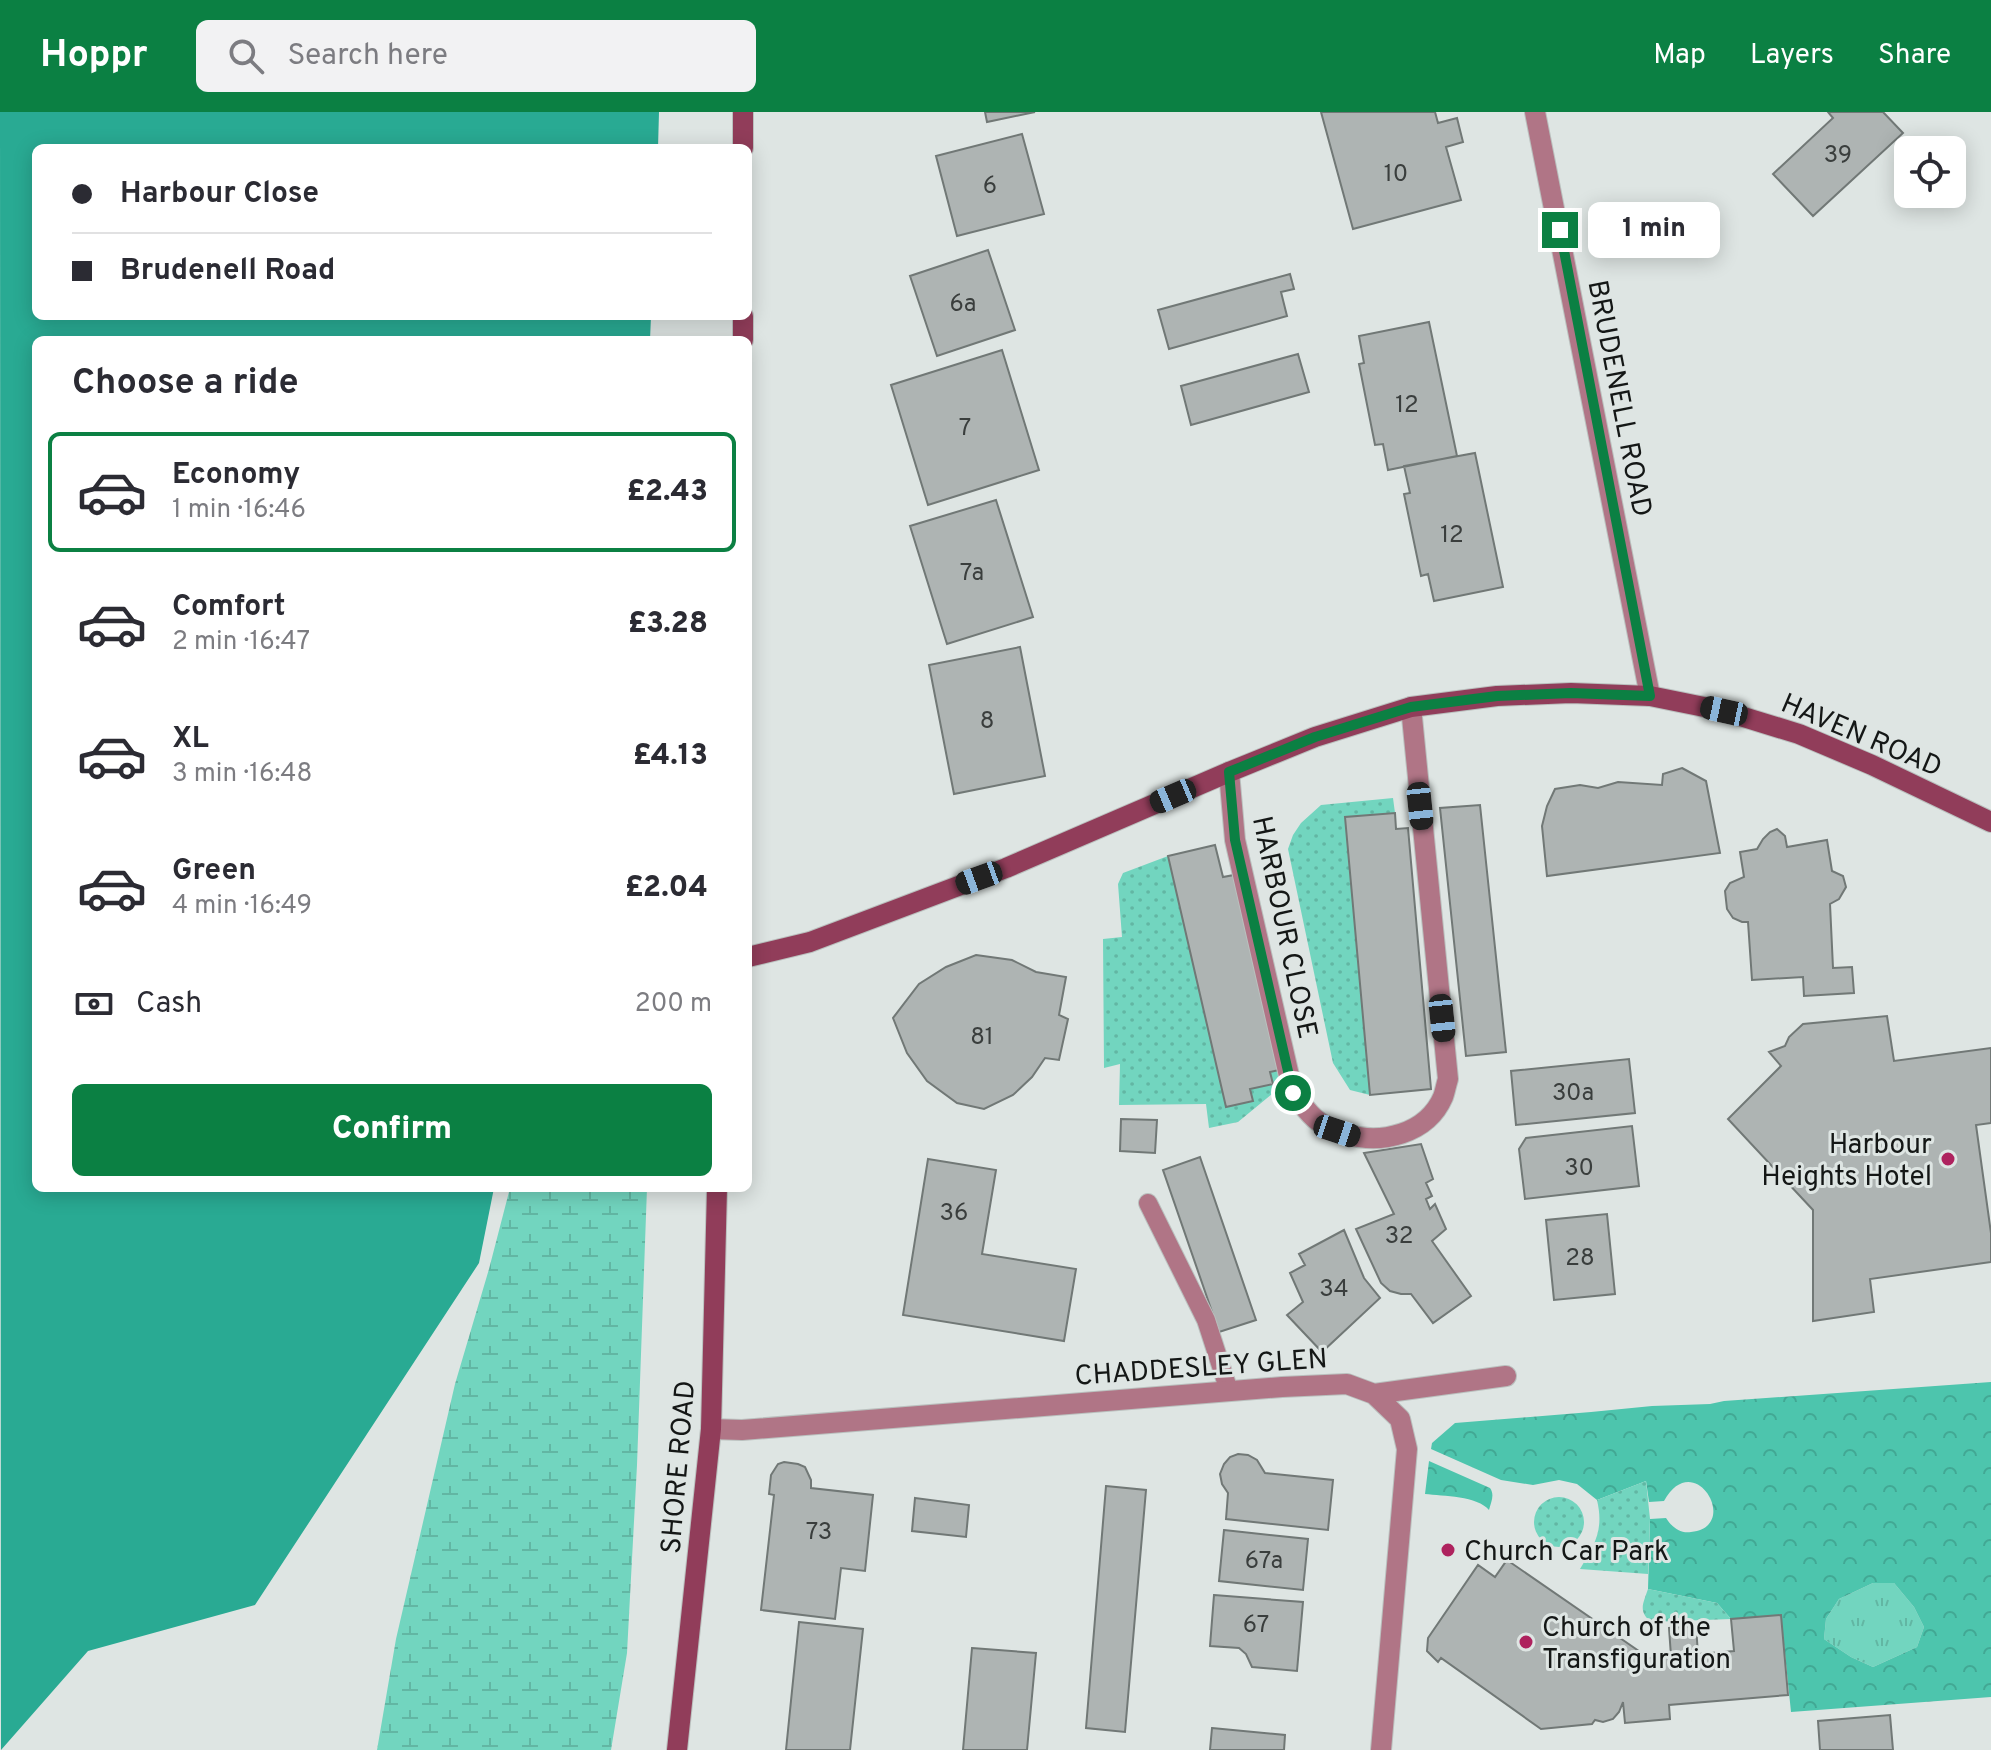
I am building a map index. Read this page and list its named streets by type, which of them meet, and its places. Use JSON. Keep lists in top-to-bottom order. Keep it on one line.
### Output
{"streets":{"main road":["HAVEN ROAD","SHORE ROAD"],"street":["BRUDENELL ROAD","HARBOUR CLOSE","CHADDESLEY GLEN"]},"crossings":[["BRUDENELL ROAD","HAVEN ROAD"],["HAVEN ROAD","HARBOUR CLOSE"],["CHADDESLEY GLEN","SHORE ROAD"]],"places":["Harbour Heights Hotel","Church Car Park","Church of the Transfiguration"],"house_numbers":["39","10","6","6a","12","7","12","7a","8","81","30a","30","36","32","28","34","73","67a","67"],"page":{"header":"Hoppr","search":"Search here","nav":["Map","Layers","Share"],"banner":["Harbour Close","Brudenell Road"],"bubble":"1 min","heading":"Choose a ride","list":[{"name":"Economy","note":"1 min · 16:46","value":"£2.43"},{"name":"Comfort","note":"2 min · 16:47","value":"£3.28"},{"name":"XL","note":"3 min · 16:48","value":"£4.13"},{"name":"Green","note":"4 min · 16:49","value":"£2.04"}],"pay":["Cash","200 m"],"buttons":"Confirm"}}
